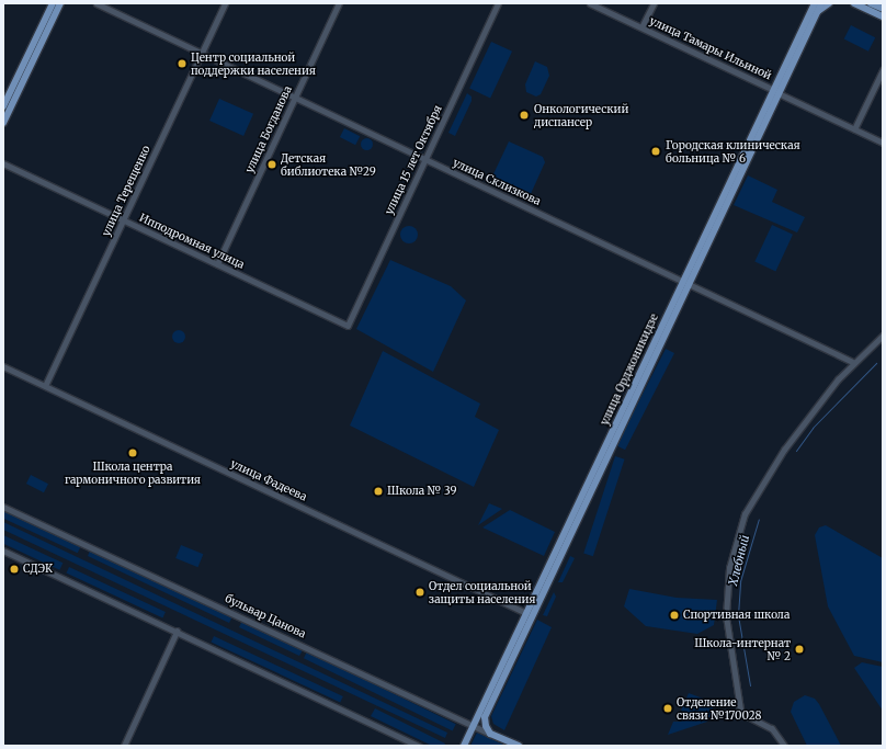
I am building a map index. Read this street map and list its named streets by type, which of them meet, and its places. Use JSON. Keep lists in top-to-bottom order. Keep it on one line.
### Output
{"streets":{"main road":["улица Орджоникидзе","бульвар Цанова"],"street":["улица Тамары Ильиной","улица Богданова","улица 15 лет Октября","улица Склизкова","улица Терещенко","Ипподромная улица","улица Фадеева"]},"crossings":[["улица Тамары Ильиной","улица Орджоникидзе"],["улица Богданова","улица Склизкова"],["улица Богданова","Ипподромная улица"],["улица 15 лет Октября","улица Склизкова"],["улица 15 лет Октября","Ипподромная улица"],["улица Склизкова","улица Терещенко"],["улица Склизкова","улица Орджоникидзе"],["улица Терещенко","Ипподромная улица"],["улица Терещенко","улица Фадеева"],["улица Орджоникидзе","улица Фадеева"],["улица Орджоникидзе","бульвар Цанова"]],"water":["Хлебный"],"places":["Центр социальной поддержки населения","Онкологический диспансер","Городская клиническая больница № 6","Детская библиотека №29","Школа центра гармоничного развития","Школа № 39","СДЭК","Отдел социальной защиты населения","Спортивная школа","Школа-интернат № 2","Отделение связи №170028"]}
